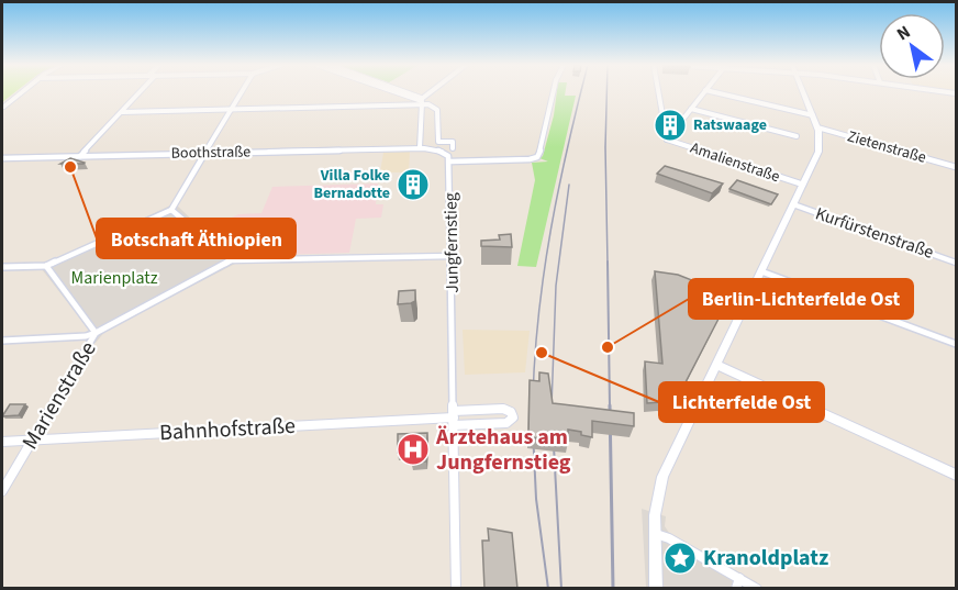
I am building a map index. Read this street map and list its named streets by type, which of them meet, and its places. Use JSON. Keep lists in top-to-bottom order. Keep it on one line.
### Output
{"streets":{"street":["Zietenstraße","Boothstraße","Amalienstraße","Kurfürstenstraße","Jungfernstieg","Marienstraße","Bahnhofstraße"]},"crossings":[["Jungfernstieg","Bahnhofstraße"],["Marienstraße","Bahnhofstraße"]],"parks":["Marienplatz"],"places":{"building":["Ratswaage","Villa Folke Bernadotte"],"other":["Botschaft Äthiopien","Berlin-Lichterfelde Ost","Lichterfelde Ost"],"hospital":["Ärztehaus am Jungfernstieg"],"place":["Kranoldplatz"]},"north":"top left"}
